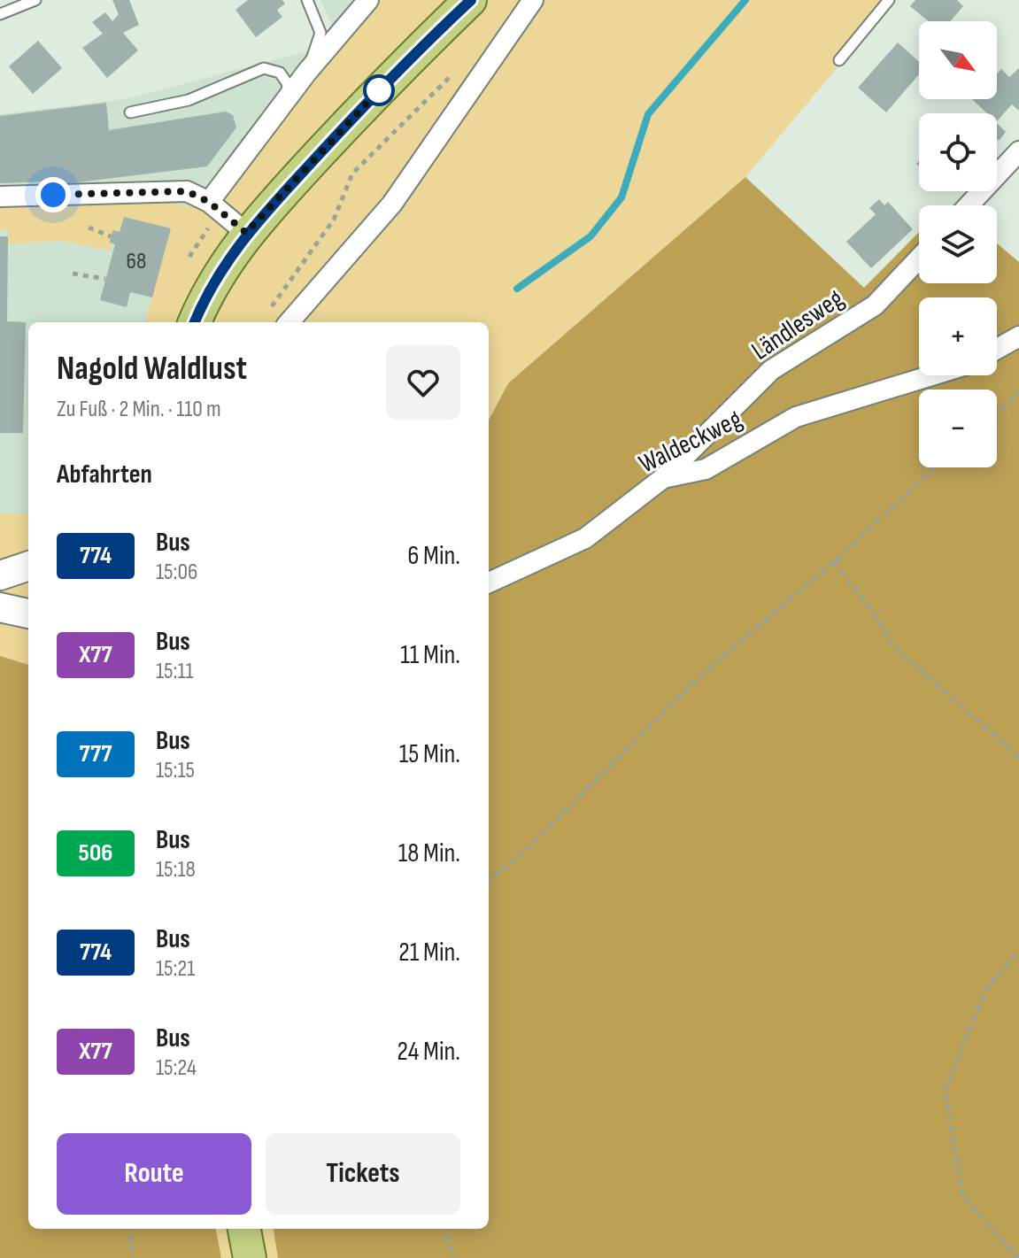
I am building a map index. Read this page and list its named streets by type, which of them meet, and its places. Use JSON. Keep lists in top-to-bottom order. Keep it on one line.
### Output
{"streets":{"street":["Ländlesweg","Waldeckweg"]},"crossings":[["Ländlesweg","Waldeckweg"]],"lines":["bus line 774"],"house_numbers":["68"],"north":"bottom right","page":{"map_buttons":["+","−"],"heading":[["Nagold Waldlust","Zu Fuß · 2 Min. · 110 m"],"Abfahrten"],"list":[{"mark":"774","name":"Bus","note":"15:06","value":"6 Min."},{"mark":"X77","name":"Bus","note":"15:11","value":"11 Min."},{"mark":"777","name":"Bus","note":"15:15","value":"15 Min."},{"mark":"506","name":"Bus","note":"15:18","value":"18 Min."},{"mark":"774","name":"Bus","note":"15:21","value":"21 Min."},{"mark":"X77","name":"Bus","note":"15:24","value":"24 Min."}],"buttons":["Route","Tickets"]}}
